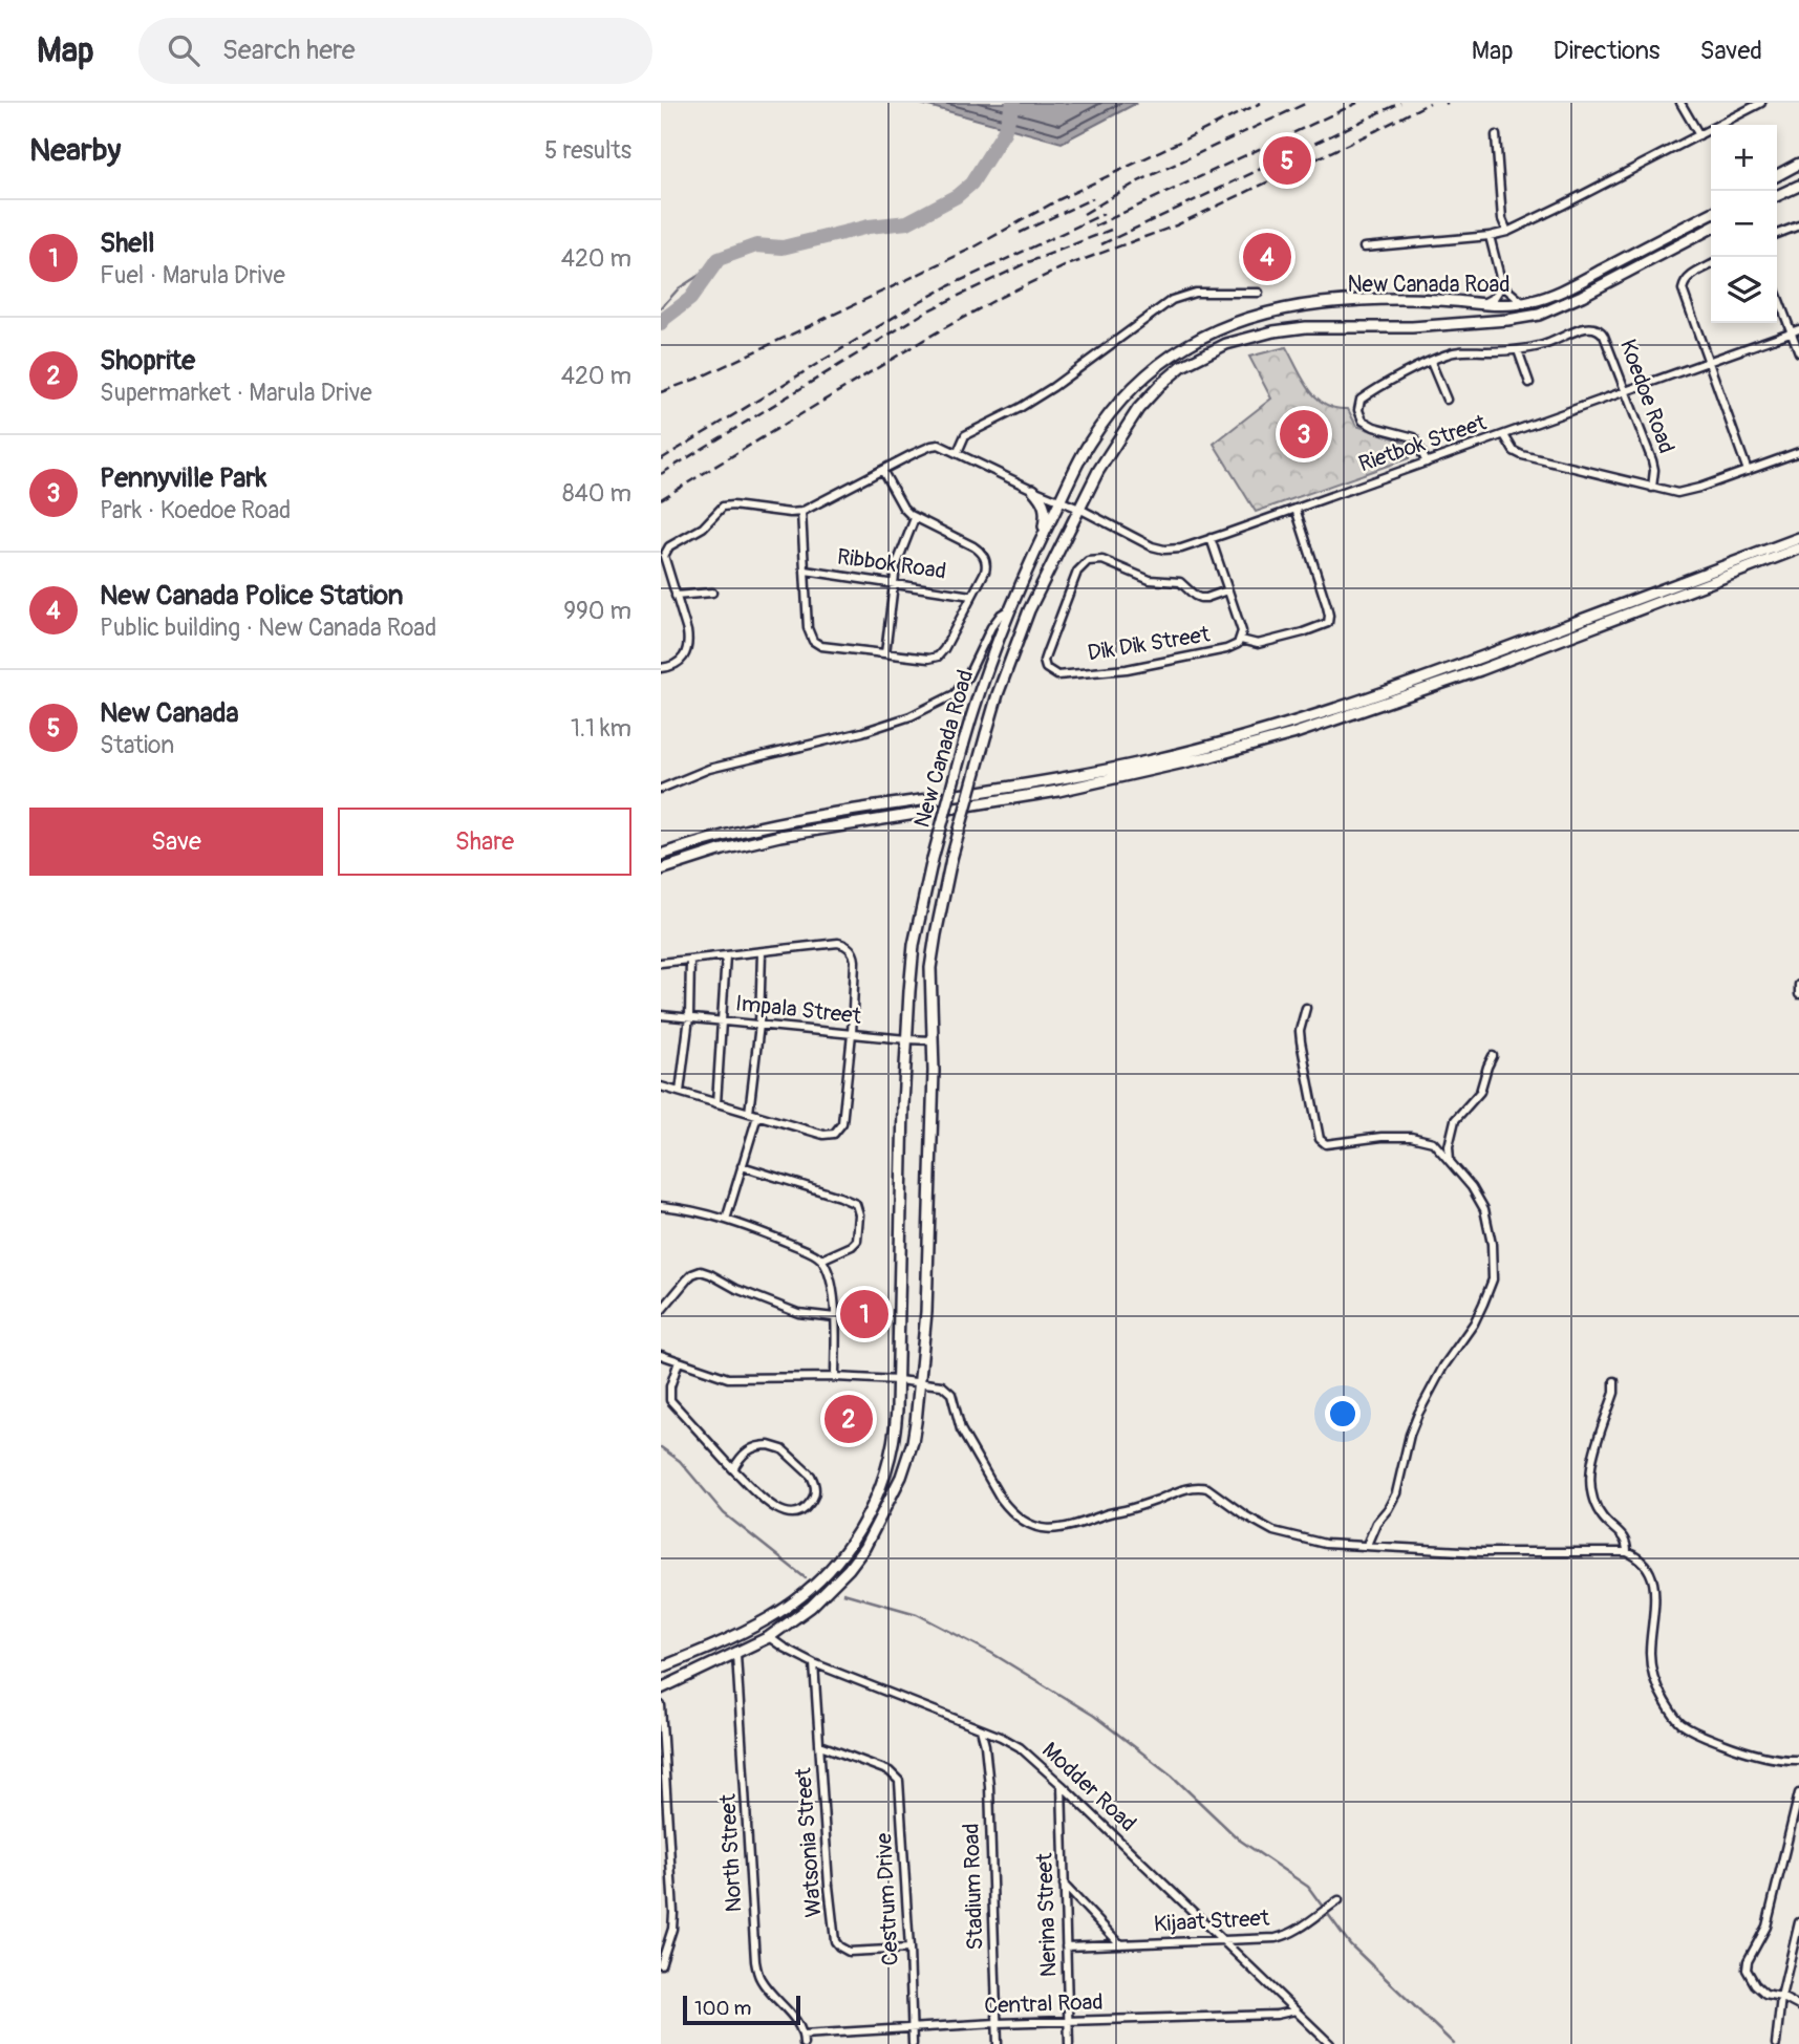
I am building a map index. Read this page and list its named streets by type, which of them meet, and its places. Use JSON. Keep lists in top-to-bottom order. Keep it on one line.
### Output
{"streets":{"main road":["New Canada Road"],"street":["Koedoe Road","Rietbok Street","Ribbok Road","Dik Dik Street","Impala Street","Modder Road","Watsonia Street","North Street","Stadium Road","Cestrum Drive","Nerina Street","Kijaat Street","Central Road"]},"crossings":[["New Canada Road","Rietbok Street"],["New Canada Road","Impala Street"],["New Canada Road","Modder Road"],["New Canada Road","North Street"],["Koedoe Road","Rietbok Street"],["Modder Road","Watsonia Street"],["Modder Road","Stadium Road"],["Modder Road","Nerina Street"],["Modder Road","Kijaat Street"],["Modder Road","Central Road"],["Watsonia Street","Cestrum Drive"],["North Street","Central Road"],["Stadium Road","Central Road"],["Cestrum Drive","Central Road"],["Nerina Street","Kijaat Street"],["Nerina Street","Central Road"]],"scale_bar":"100 m","page":{"header":"Map","search":"Search here","nav":["Map","Directions","Saved"],"heading":["Nearby","5 results"],"map_buttons":["+","−"],"pins":["5","4","3","1","2"],"list":[{"mark":"1","name":"Shell","note":"Fuel · Marula Drive","value":"420 m"},{"mark":"2","name":"Shoprite","note":"Supermarket · Marula Drive","value":"420 m"},{"mark":"3","name":"Pennyville Park","note":"Park · Koedoe Road","value":"840 m"},{"mark":"4","name":"New Canada Police Station","note":"Public building · New Canada Road","value":"990 m"},{"mark":"5","name":"New Canada","note":"Station","value":"1.1 km"}],"buttons":["Save","Share"],"scale":"100 m"}}
